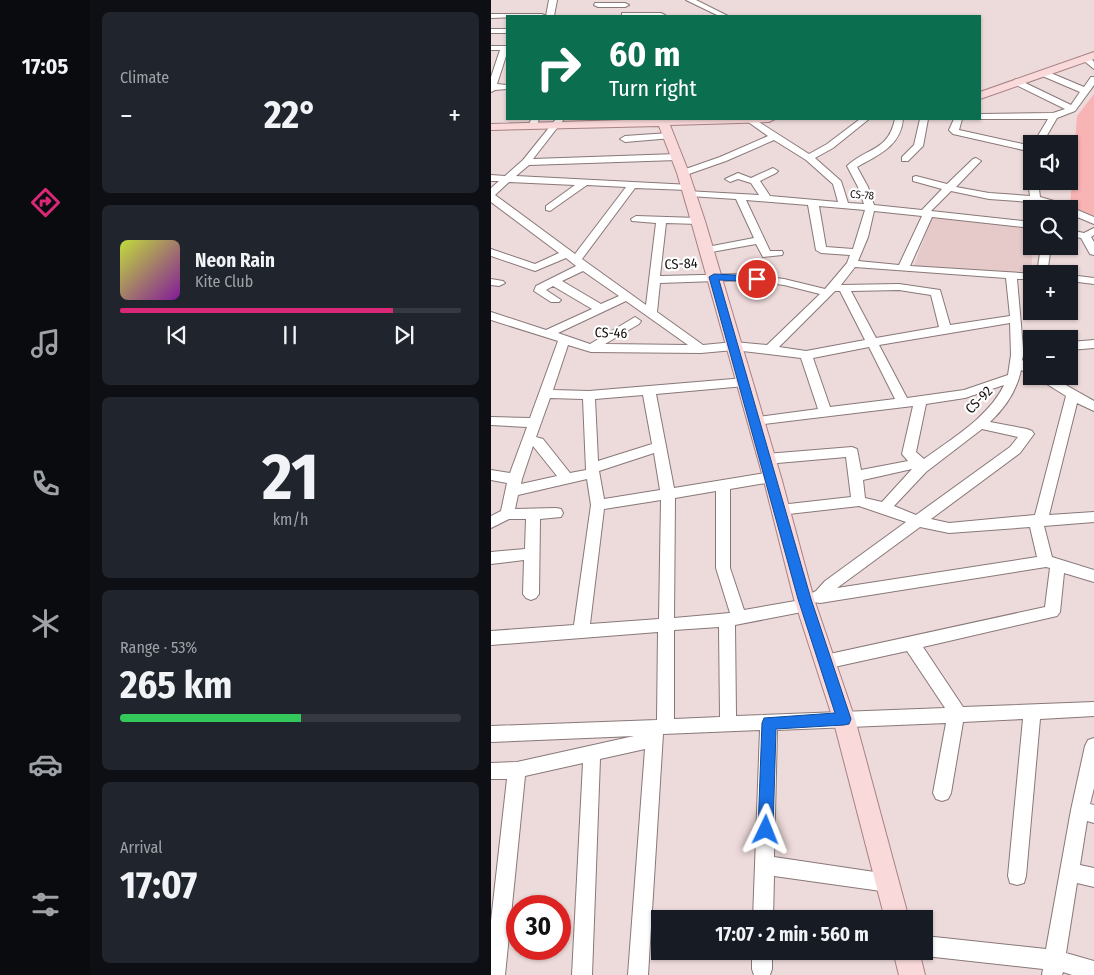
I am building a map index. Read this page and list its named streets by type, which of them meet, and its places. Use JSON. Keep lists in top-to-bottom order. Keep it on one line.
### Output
{"streets":{"street":["CS-78","CS-84","CS-46","CS-92"]},"crossings":[["CS-46","CS-92"]],"page":{"tabs":"17:05","tile":["Climate",["21","km/h"],["Range · 53%","265 km"],["Arrival","17:07"]],"turn":["60 m","Turn right"],"heat":["−","22°","+"],"map_buttons":["+","−"],"song":["Neon Rain","Kite Club"],"limit":"30","trip":"17:07 · 2 min · 560 m"}}
